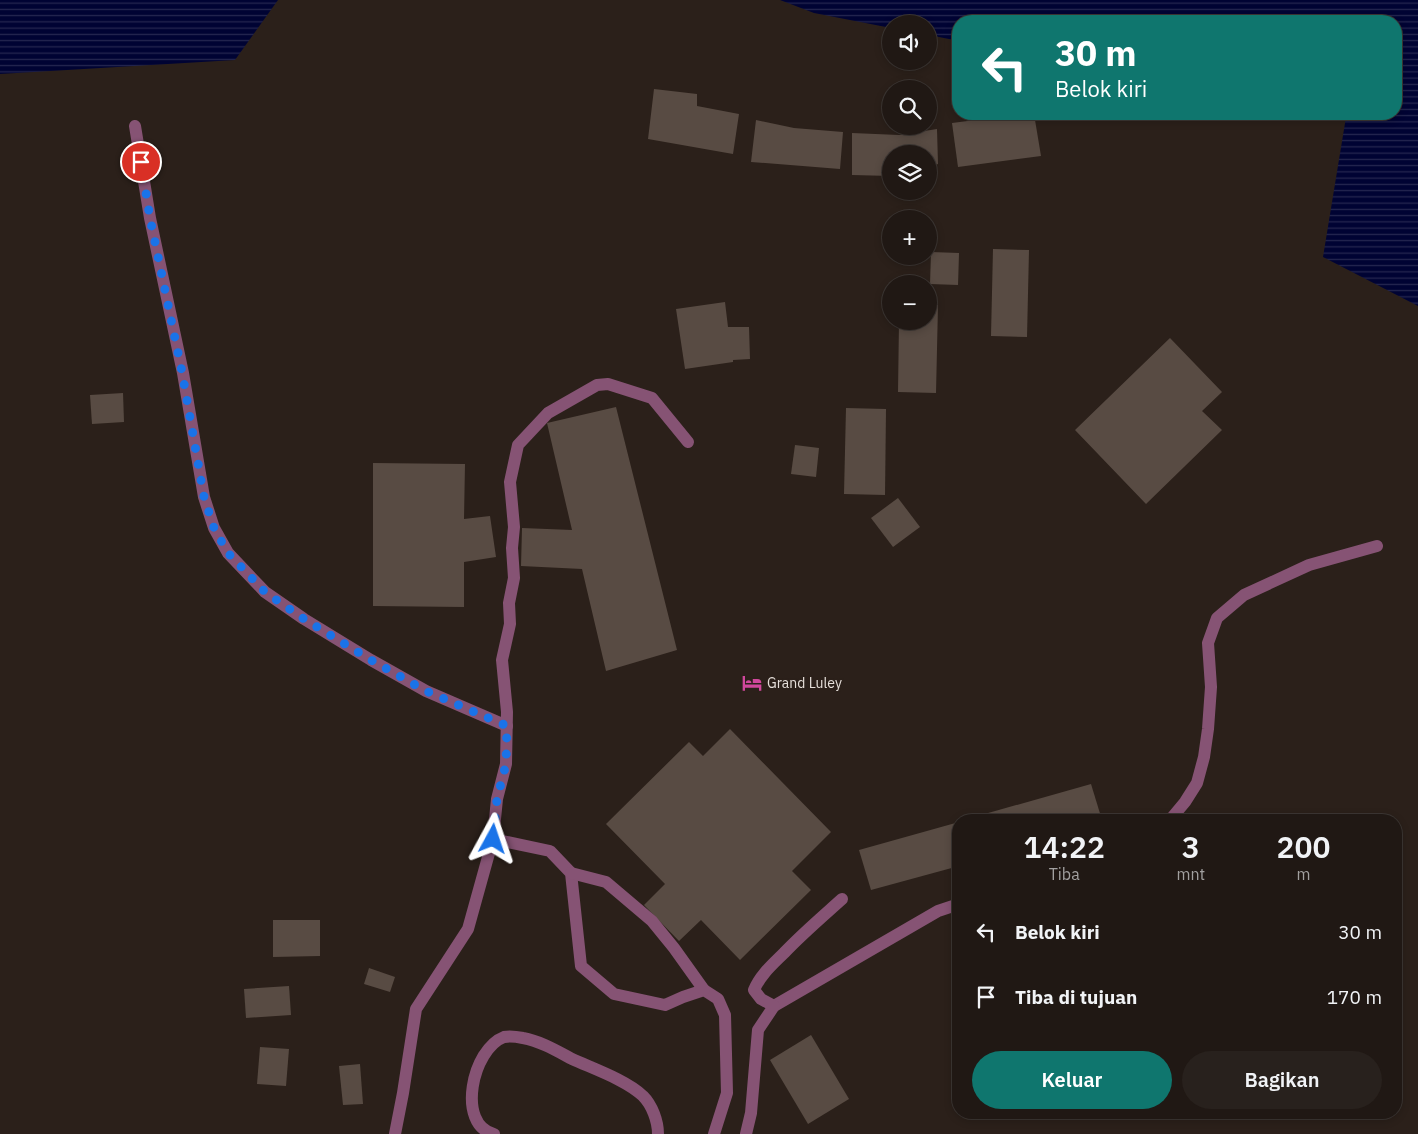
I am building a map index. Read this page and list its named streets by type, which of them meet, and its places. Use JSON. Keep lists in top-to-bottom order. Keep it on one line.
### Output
{"places":{"hotel":["Grand Luley"]},"page":{"map_buttons":["+","−"],"turn":["30 m","Belok kiri"],"eta":["14:22","Tiba","3","mnt","200","m"],"list":[{"name":"Belok kiri","value":"30 m"},{"name":"Tiba di tujuan","value":"170 m"}],"buttons":["Keluar","Bagikan"]}}
